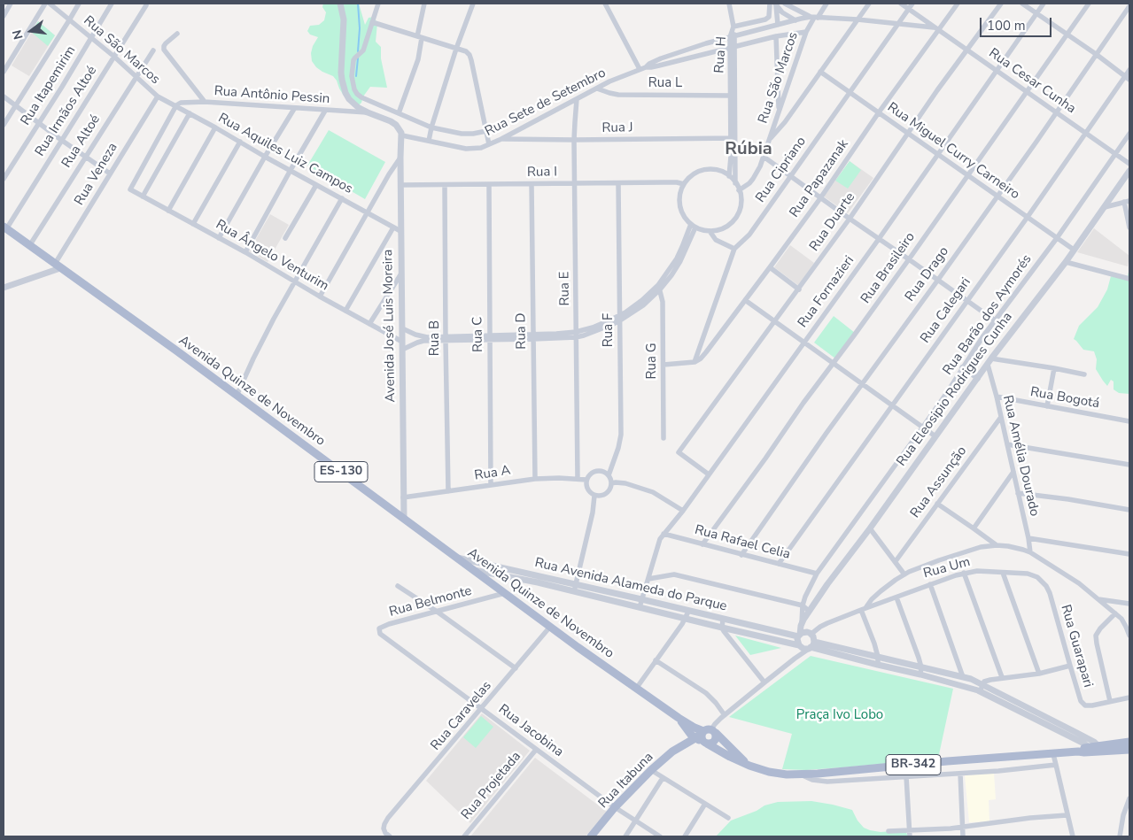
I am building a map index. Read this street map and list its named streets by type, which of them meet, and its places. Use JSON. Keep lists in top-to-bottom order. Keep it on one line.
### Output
{"streets":{"main road":["Avenida Quinze de Novembro","ES-130","BR-342","Rua Itabuna"],"street":["Rua São Marcos","Rua H","Rua Cesar Cunha","Rua L","Rua Itapemirim","Rua Antônio Pessin","Rua Sete de Setembro","Rua Irmãos Altoé","Rua J","Rua Altoé","Rua Miguel Curry Carneiro","Rua Aquiles Luiz Campos","Rua Cipriano","Rua I","Rua Veneza","Rua Papazanak","Rua Duarte","Rua Ângelo Venturim","Rua Brasileiro","Rua Drago","Rua E","Rua Fornazieri","Rua Calegari","Rua Barão dos Aymorés","Avenida José Luis Moreira","Rua F","Rua D","Rua C","Rua B","Rua G","Rua Eleosipio Rodrigues Cunha","Rua Bogotá","Rua Amélia Dourado","Rua A","Rua Assunção","Rua Rafael Celia","Rua Um","Rua Avenida Alameda do Parque","Rua Belmonte","Rua Guarapari","Rua Caravelas","Rua Jacobina","Rua Projetada"]},"crossings":[["Rua São Marcos","Rua H"],["Rua São Marcos","Rua Itapemirim"],["Rua São Marcos","Rua Sete de Setembro"],["Rua São Marcos","Rua Irmãos Altoé"],["Rua São Marcos","Rua Altoé"],["Rua São Marcos","Rua Aquiles Luiz Campos"],["Rua São Marcos","Rua I"],["Rua São Marcos","Rua Veneza"],["Rua H","Rua L"],["Rua H","Rua Sete de Setembro"],["Rua H","Rua J"],["Rua H","Rua I"],["Rua Cesar Cunha","Rua Sete de Setembro"],["Rua Cesar Cunha","Rua Cipriano"],["Rua Cesar Cunha","Rua Papazanak"],["Rua Cesar Cunha","Rua Duarte"],["Rua Cesar Cunha","Rua Brasileiro"],["Rua Cesar Cunha","Rua Drago"],["Rua Cesar Cunha","Rua Fornazieri"],["Rua Cesar Cunha","Rua Calegari"],["Rua Cesar Cunha","Rua Barão dos Aymorés"],["Rua L","Rua Sete de Setembro"],["Rua Antônio Pessin","Rua Aquiles Luiz Campos"],["Rua Antônio Pessin","Rua Ângelo Venturim"],["Rua Sete de Setembro","Rua J"],["Rua Sete de Setembro","Rua Cipriano"],["Rua Sete de Setembro","Rua Papazanak"],["Rua Sete de Setembro","Rua E"],["Rua Sete de Setembro","Avenida José Luis Moreira"],["Rua Irmãos Altoé","Avenida Quinze de Novembro"],["Rua J","Rua E"],["Rua Altoé","Avenida Quinze de Novembro"],["Rua Miguel Curry Carneiro","Rua Cipriano"],["Rua Miguel Curry Carneiro","Rua Papazanak"],["Rua Miguel Curry Carneiro","Rua Duarte"],["Rua Miguel Curry Carneiro","Rua Brasileiro"],["Rua Miguel Curry Carneiro","Rua Drago"],["Rua Miguel Curry Carneiro","Rua Fornazieri"],["Rua Miguel Curry Carneiro","Rua Calegari"],["Rua Miguel Curry Carneiro","Rua Barão dos Aymorés"],["Rua Miguel Curry Carneiro","Rua Eleosipio Rodrigues Cunha"],["Rua Aquiles Luiz Campos","Rua Veneza"],["Rua Aquiles Luiz Campos","Rua Ângelo Venturim"],["Rua Aquiles Luiz Campos","Avenida José Luis Moreira"],["Rua Cipriano","Rua Papazanak"],["Rua I","Rua E"],["Rua I","Avenida José Luis Moreira"],["Rua I","Rua F"],["Rua I","Rua D"],["Rua I","Rua C"],["Rua I","Rua B"],["Rua Veneza","Avenida Quinze de Novembro"],["Rua Duarte","Rua Fornazieri"],["Rua Ângelo Venturim","Avenida José Luis Moreira"],["Rua Brasileiro","Rua Rafael Celia"],["Rua Drago","Rua Rafael Celia"],["Rua E","Rua A"],["Rua Fornazieri","Rua Rafael Celia"],["Rua Fornazieri","Rua Avenida Alameda do Parque"],["Rua Calegari","Rua Rafael Celia"],["Rua Barão dos Aymorés","Rua Eleosipio Rodrigues Cunha"],["Rua Barão dos Aymorés","Rua Rafael Celia"],["Avenida José Luis Moreira","Avenida Quinze de Novembro"],["Avenida José Luis Moreira","Rua A"],["Rua F","Rua A"],["Rua D","Rua A"],["Rua C","Rua A"],["Rua B","Rua A"],["Rua Eleosipio Rodrigues Cunha","Rua Amélia Dourado"],["Avenida Quinze de Novembro","ES-130"],["Avenida Quinze de Novembro","Rua Avenida Alameda do Parque"],["Avenida Quinze de Novembro","Rua Belmonte"],["Avenida Quinze de Novembro","Rua Caravelas"],["Rua Bogotá","Rua Amélia Dourado"],["Rua Amélia Dourado","Rua Assunção"],["ES-130","BR-342"],["Rua Um","Rua Avenida Alameda do Parque"],["Rua Um","Rua Guarapari"],["Rua Belmonte","Rua Jacobina"],["Rua Caravelas","Rua Jacobina"],["Rua Jacobina","Rua Itabuna"],["Rua Jacobina","Rua Projetada"]],"districts":["Rúbia"],"parks":["Praça Ivo Lobo"],"scale_bar":"100 m","north":"left"}
